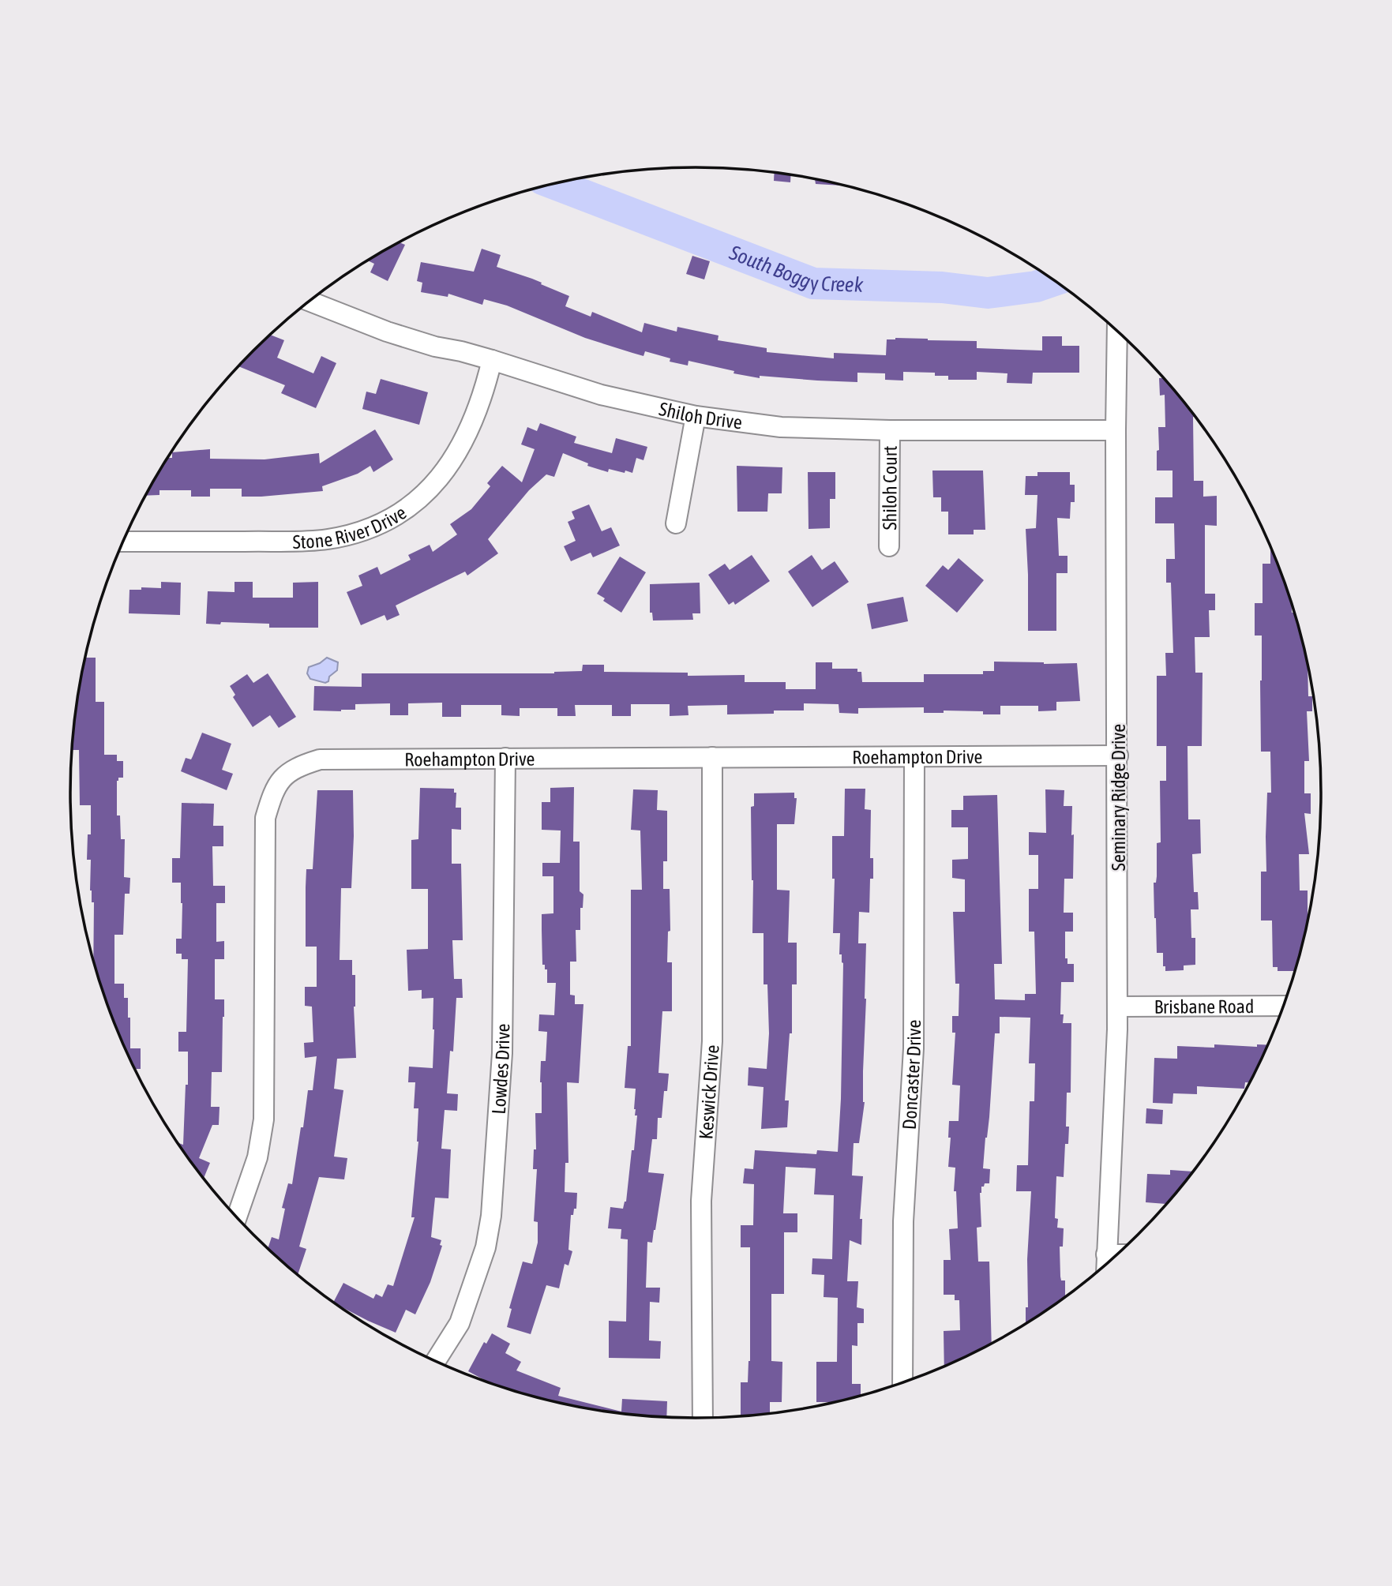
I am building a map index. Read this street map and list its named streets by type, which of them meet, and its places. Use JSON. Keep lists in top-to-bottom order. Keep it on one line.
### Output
{"streets":{"street":["Shiloh Drive","Shiloh Court","Stone River Drive","Roehampton Drive","Seminary Ridge Drive","Brisbane Road","Lowdes Drive","Doncaster Drive","Keswick Drive"]},"crossings":[["Shiloh Drive","Shiloh Court"],["Shiloh Drive","Stone River Drive"],["Shiloh Drive","Seminary Ridge Drive"],["Roehampton Drive","Seminary Ridge Drive"],["Roehampton Drive","Lowdes Drive"],["Roehampton Drive","Doncaster Drive"],["Roehampton Drive","Keswick Drive"],["Seminary Ridge Drive","Brisbane Road"]],"water":["South Boggy Creek"]}
